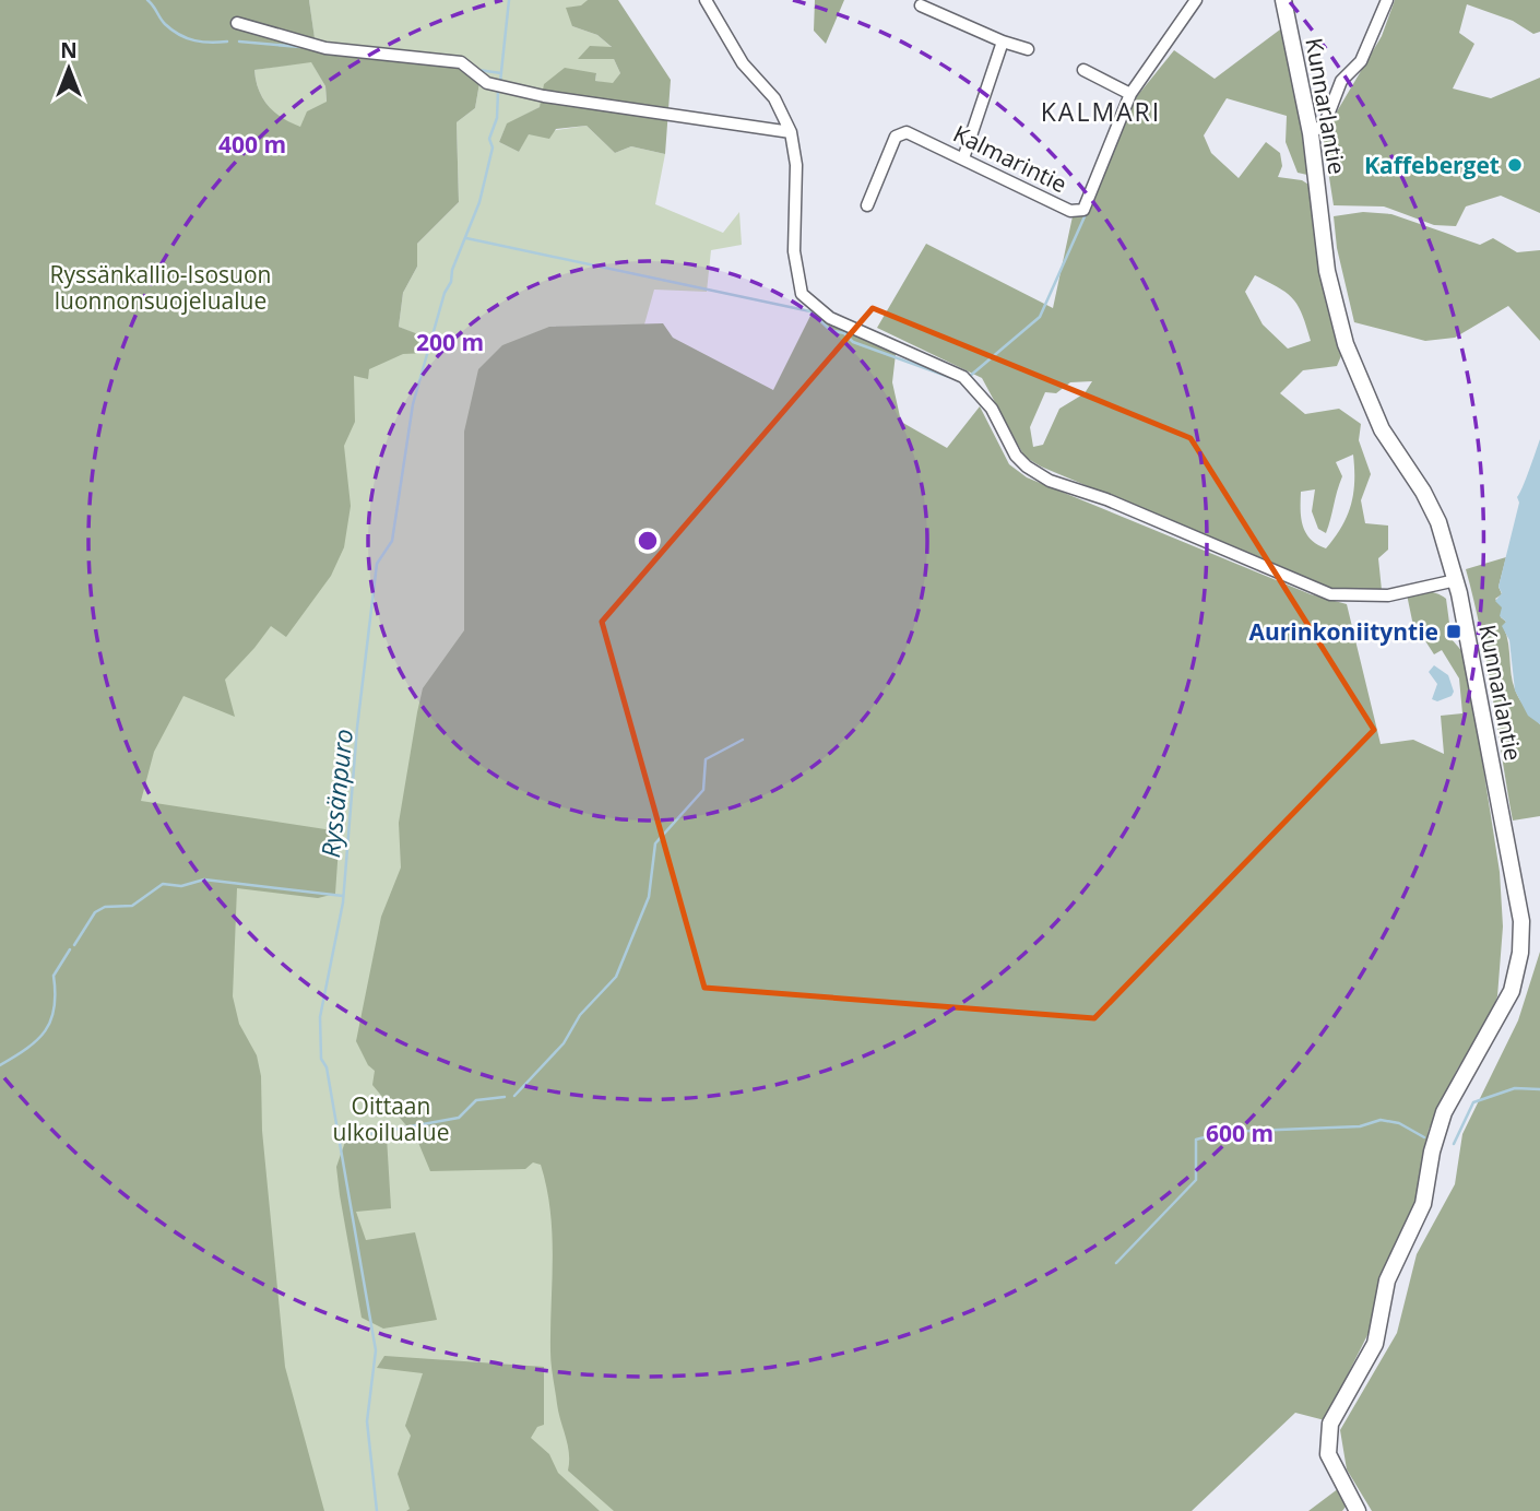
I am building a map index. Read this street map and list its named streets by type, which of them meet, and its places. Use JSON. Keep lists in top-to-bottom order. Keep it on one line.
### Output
{"streets":{"main road":["Kunnarlantie"],"street":["Kalmarintie"]},"districts":["KALMARI"],"water":["Ryssänpuro"],"parks":["Ryssänkallio-Isosuon luonnonsuojelualue","Oittaan ulkoilualue"],"places":{"other":["Kaffeberget"],"transit":["Aurinkoniityntie"]},"north":"top","rings":["400 m","200 m","600 m"]}
